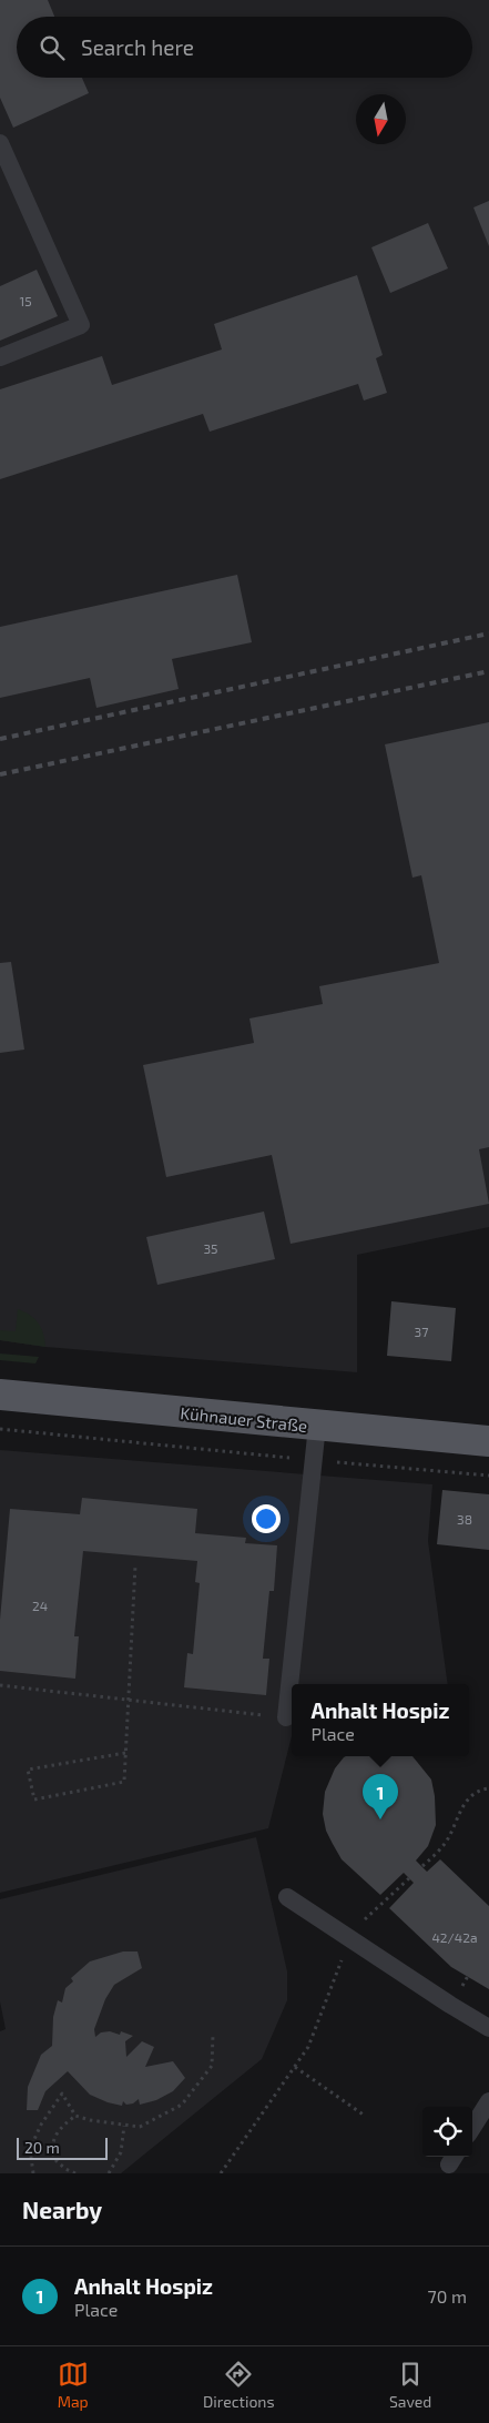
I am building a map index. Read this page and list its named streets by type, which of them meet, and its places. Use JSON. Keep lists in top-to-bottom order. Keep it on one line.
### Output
{"streets":{"main road":["Kühnauer Straße"]},"house_numbers":["15","35","37","38","24","42/42a"],"scale_bar":"20 m","north":"bottom","page":{"search":"Search here","popup":["Anhalt Hospiz","Place"],"pins":"1","scale":"20 m","heading":"Nearby","list":[{"mark":"1","name":"Anhalt Hospiz","note":"Place","value":"70 m"}],"nav":["Map","Directions","Saved"]}}
